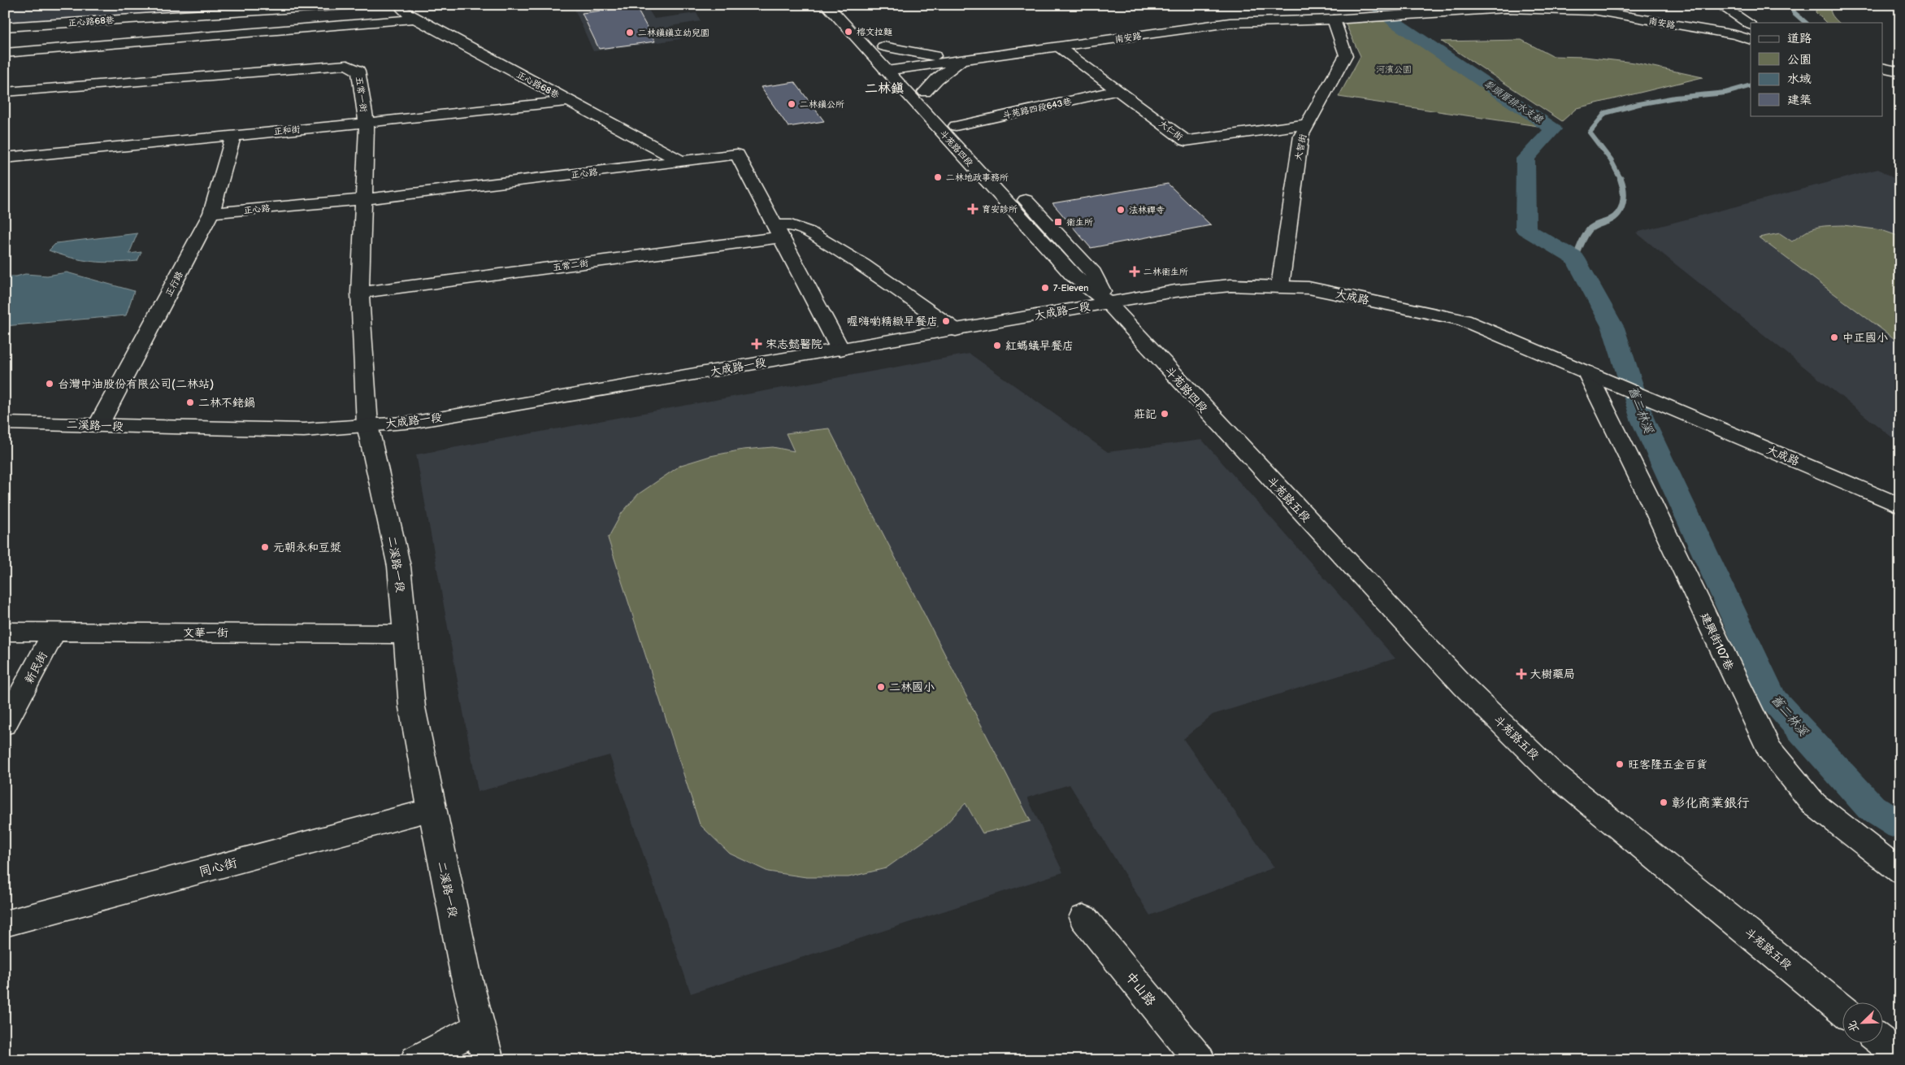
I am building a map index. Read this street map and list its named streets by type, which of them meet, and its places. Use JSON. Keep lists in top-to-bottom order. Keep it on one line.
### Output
{"streets":{"street":["正心路68巷","南安路","五常一街","斗苑路四段643巷","正和街","大仁街","大智街","斗苑路四段","正心路","五常二街","正行路","大成路","大成路一段","二溪路一段","斗苑路五段","文華一街","建興街107巷","新民街","同心街","中山路"]},"crossings":[["正心路68巷","正和街"],["正心路68巷","正心路"],["南安路","大仁街"],["南安路","大智街"],["南安路","斗苑路四段"],["五常一街","正和街"],["五常一街","正心路"],["五常一街","五常二街"],["五常一街","大成路一段"],["五常一街","二溪路一段"],["斗苑路四段643巷","大仁街"],["斗苑路四段643巷","斗苑路四段"],["正和街","正行路"],["大仁街","大智街"],["大智街","大成路"],["斗苑路四段","大成路"],["斗苑路四段","大成路一段"],["斗苑路四段","斗苑路五段"],["正心路","五常二街"],["正心路","正行路"],["正心路","大成路一段"],["五常二街","大成路一段"],["正行路","二溪路一段"],["大成路","大成路一段"],["大成路","建興街107巷"],["大成路一段","二溪路一段"],["二溪路一段","文華一街"],["二溪路一段","同心街"],["文華一街","新民街"]],"districts":["二林鎮"],"water":["犁頭厝排水支線","舊二林溪"],"parks":["河濱公園"],"places":{"other":["榕文拉麵","二林鎮鎮立幼兒園","二林鎮公所","二林地政事務所","法林禪寺","7-Eleven","喔嗨喲精緻早餐店","中正國小","紅螞蟻早餐店","台灣中油股份有限公司(二林站)","二林不銠鍋","莊記","元朝永和豆漿","二林國小","旺客隆五金百貨","彰化商業銀行"],"health":["育安診所","二林衛生所","宋志懿醫院","大樹藥局"],"transit":["衛生所"]},"legend":["道路","公園","水域","建築"],"north":"bottom left"}
